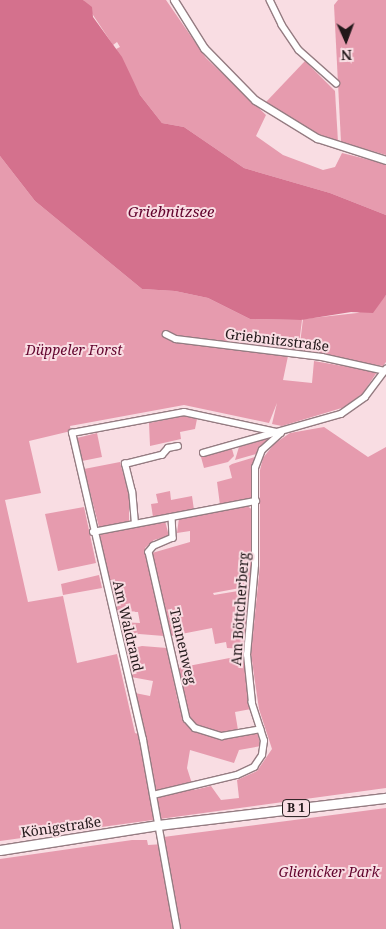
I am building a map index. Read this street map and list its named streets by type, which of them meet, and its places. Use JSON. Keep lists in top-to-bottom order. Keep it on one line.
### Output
{"streets":{"main road":["B 1","Königstraße"],"street":["Griebnitzstraße","Am Böttcherberg","Am Waldrand","Tannenweg"]},"crossings":[["Am Böttcherberg","Am Waldrand"],["Am Böttcherberg","Tannenweg"],["Am Waldrand","Königstraße"]],"water":["Griebnitzsee"],"parks":["Düppeler Forst","Glienicker Park"],"north":"bottom"}
